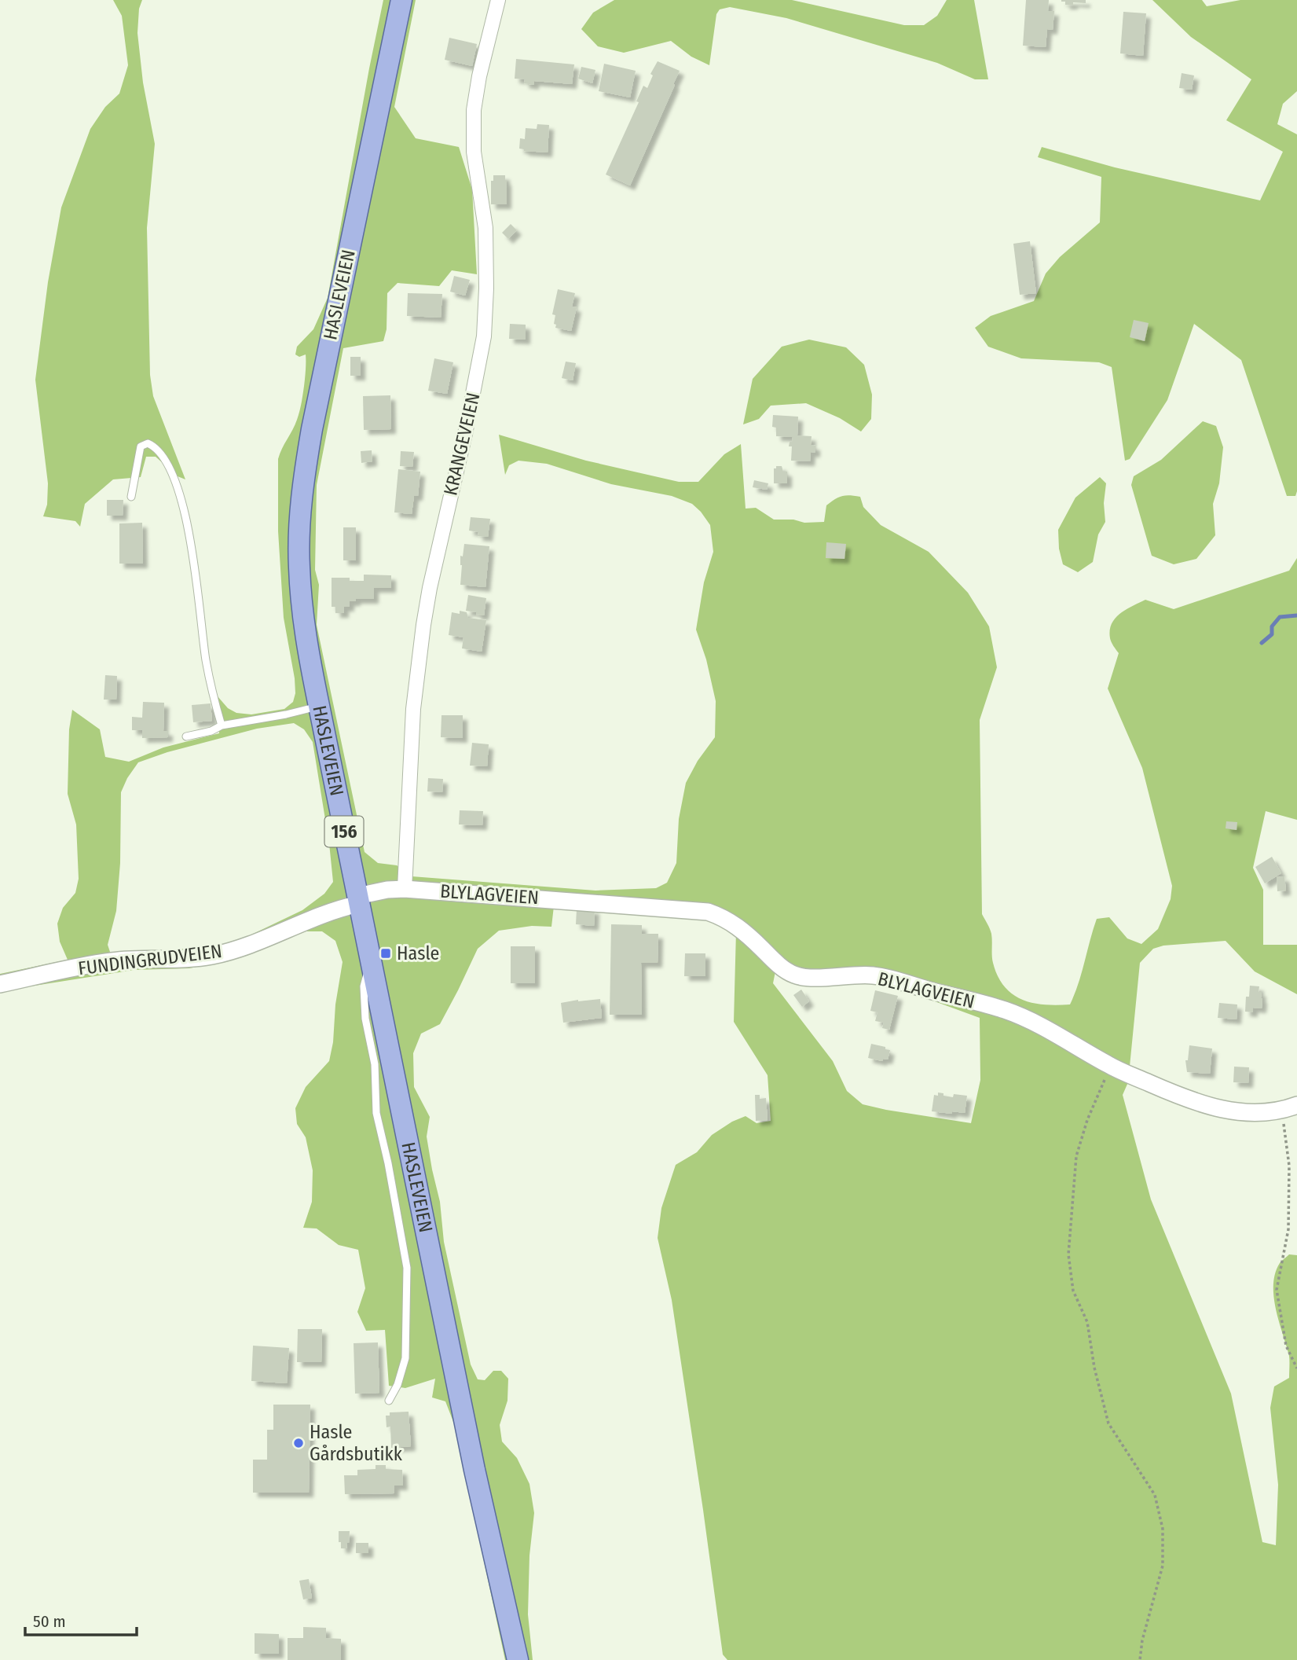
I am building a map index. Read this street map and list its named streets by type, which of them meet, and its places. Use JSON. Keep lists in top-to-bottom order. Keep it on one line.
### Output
{"streets":{"main road":["HASLEVEIEN","156"],"street":["KRANGEVEIEN","BLYLAGVEIEN","FUNDINGRUDVEIEN"]},"crossings":[["HASLEVEIEN","BLYLAGVEIEN"],["HASLEVEIEN","FUNDINGRUDVEIEN"],["KRANGEVEIEN","BLYLAGVEIEN"],["BLYLAGVEIEN","FUNDINGRUDVEIEN"]],"places":{"transit":["Hasle"],"other":["Hasle Gårdsbutikk"]},"scale_bar":"50 m"}
